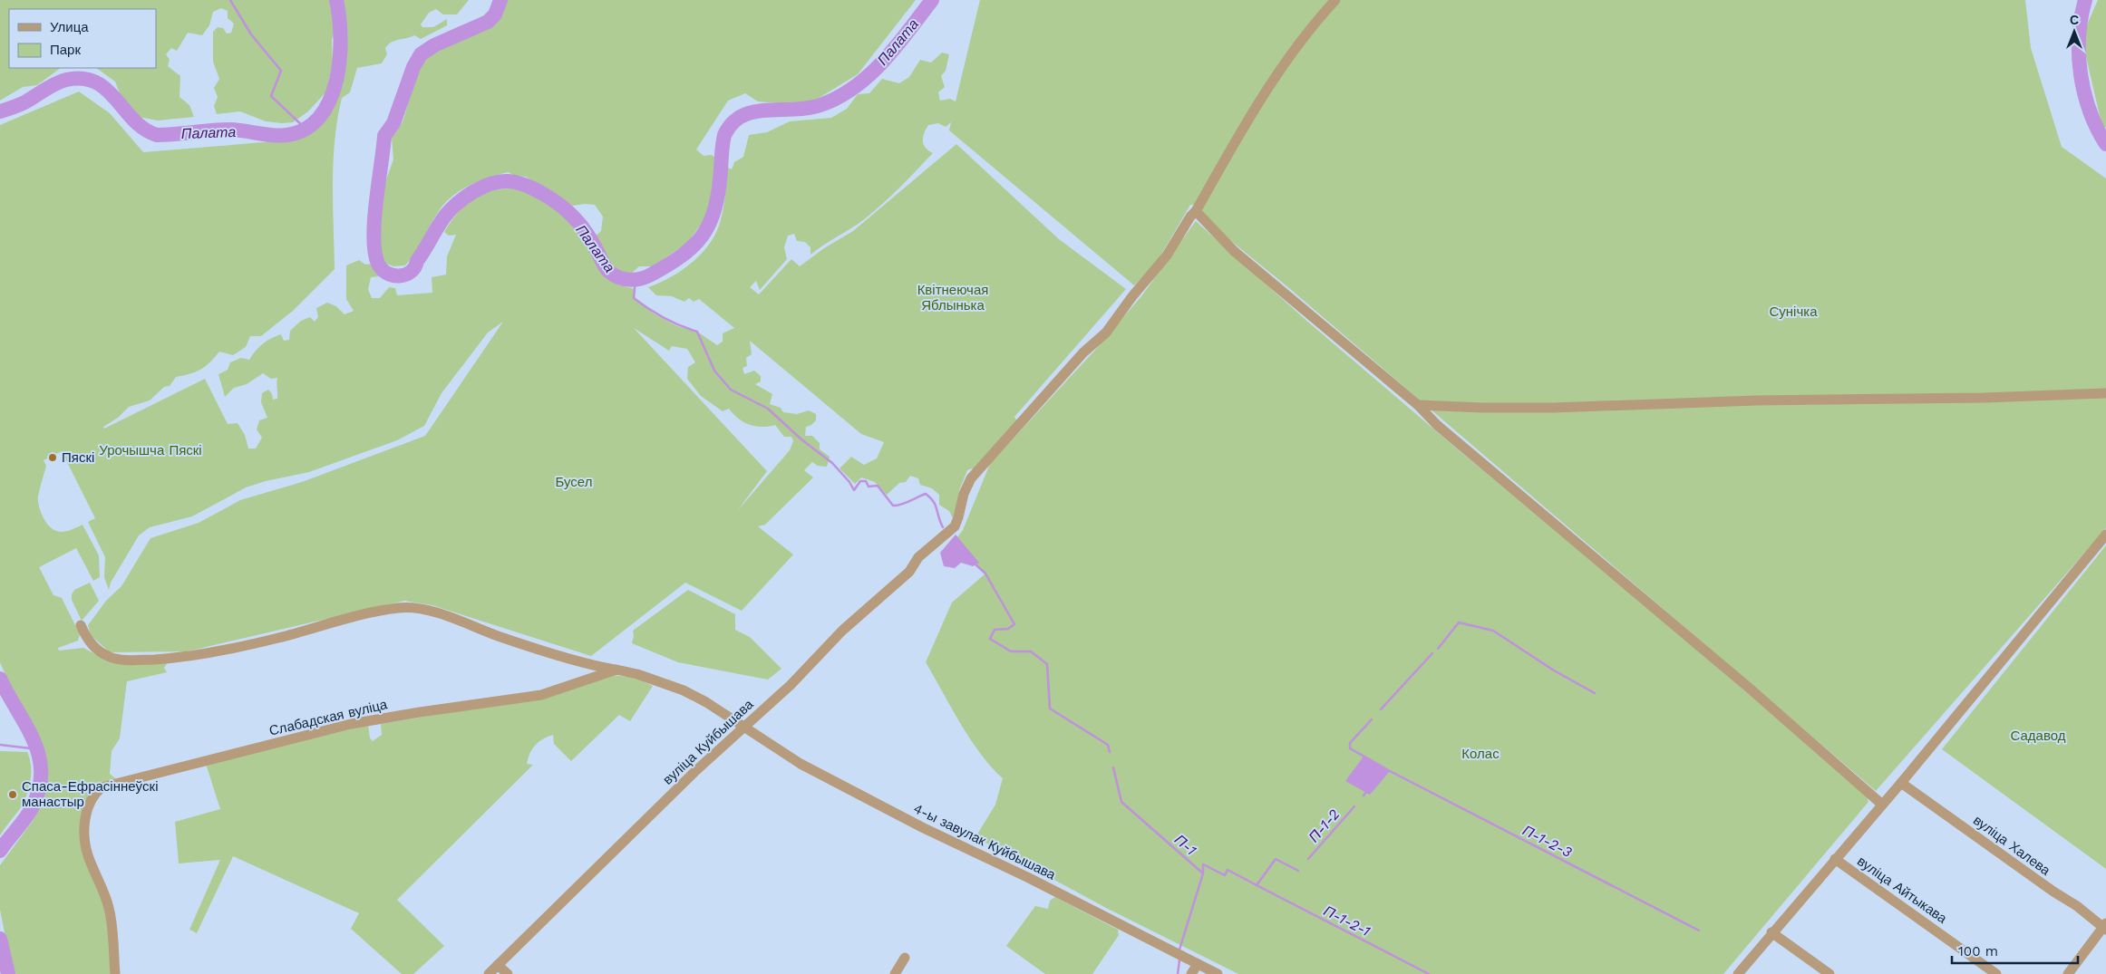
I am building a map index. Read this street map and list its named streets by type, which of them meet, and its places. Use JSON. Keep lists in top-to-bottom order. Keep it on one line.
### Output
{"streets":{"street":["Слабадская вуліца","вуліца Куйбышава","4-ы завулак Куйбышава","вуліца Халева","вуліца Айтыкава"]},"crossings":[["вуліца Куйбышава","4-ы завулак Куйбышава"]],"water":["Палата","П-1-2","П-1-2-3","П-1","П-1-2-1"],"parks":["Квітнеючая Яблынька","Сунічка","Урочышча Пяскі","Бусел","Садавод","Колас"],"places":["Пяскі","Спаса-Ефрасіннеўскі манастыр"],"legend":["Улица","Парк"],"scale_bar":"100 m","north":"top"}
